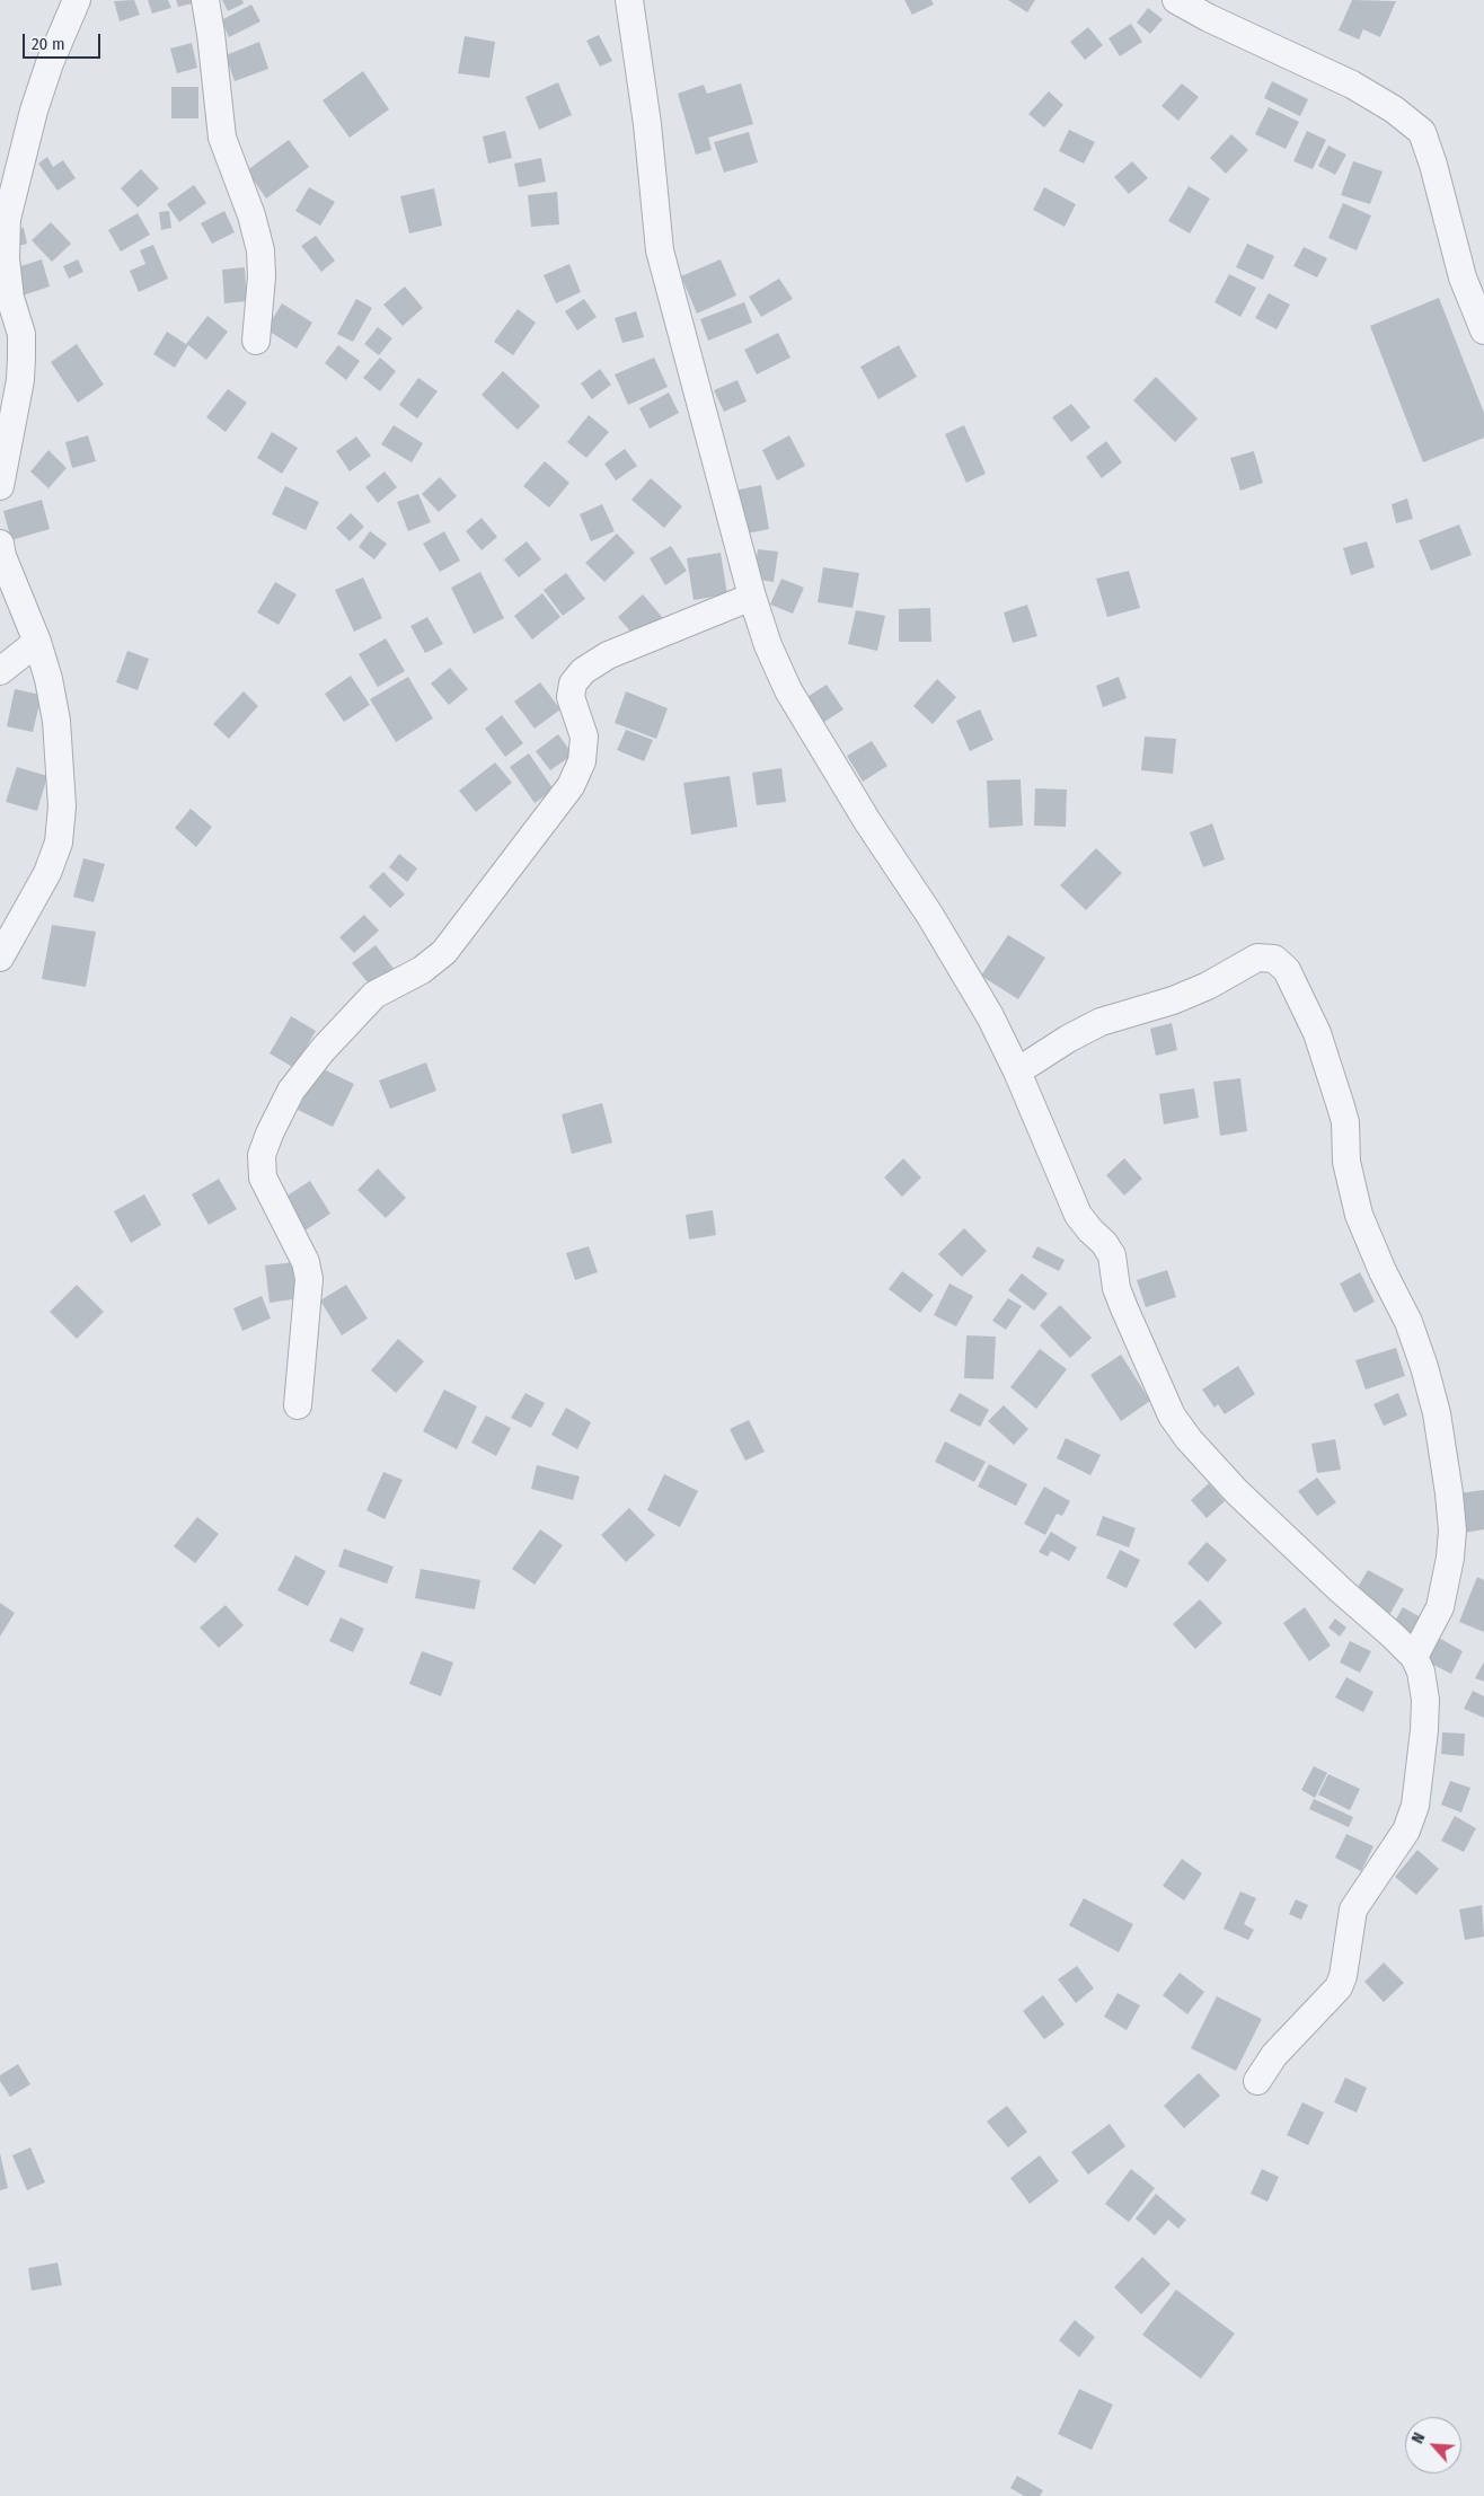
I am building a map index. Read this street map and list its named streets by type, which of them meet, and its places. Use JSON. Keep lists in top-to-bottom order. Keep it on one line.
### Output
{"scale_bar":"20 m","north":"top left"}
